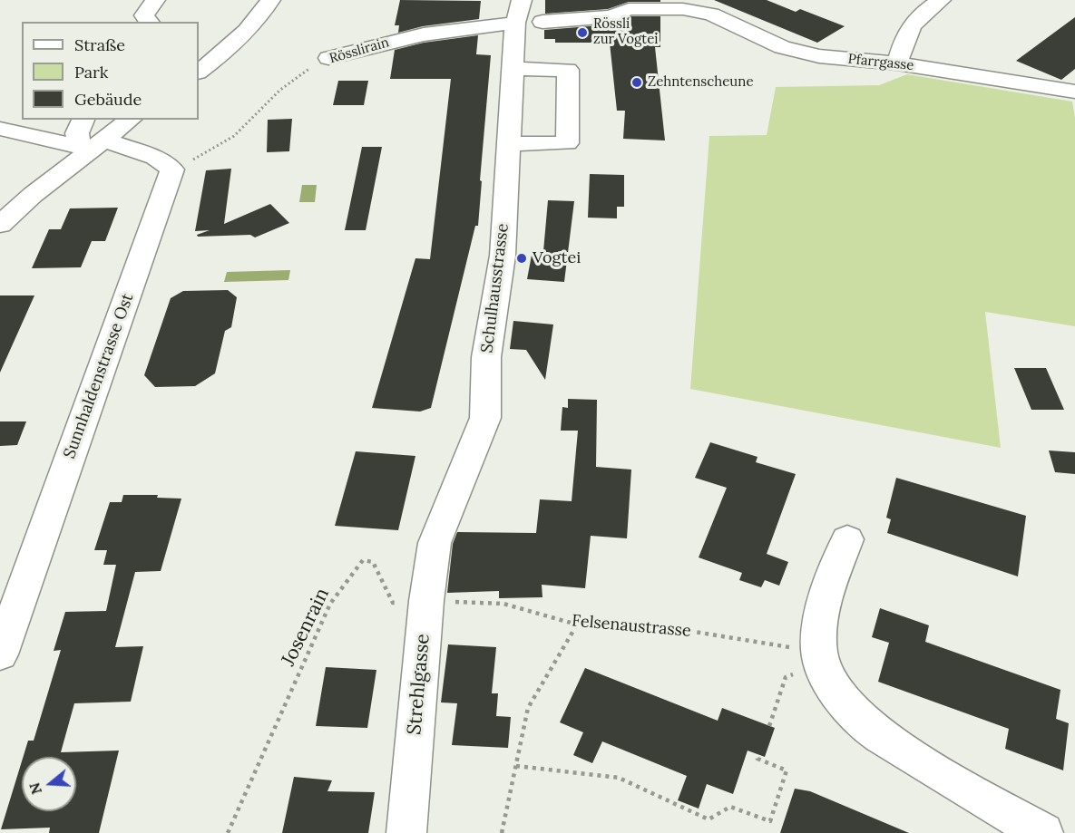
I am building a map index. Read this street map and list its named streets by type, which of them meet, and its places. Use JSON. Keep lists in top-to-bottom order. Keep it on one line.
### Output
{"streets":{"street":["Rösslirain","Pfarrgasse","Schulhausstrasse","Sunnhaldenstrasse Ost","Strehlgasse"],"path":["Felsenaustrasse","Josenrain"]},"crossings":[["Rösslirain","Schulhausstrasse"],["Rösslirain","Sunnhaldenstrasse Ost"],["Schulhausstrasse","Strehlgasse"]],"places":["Rössli zur Vogtei","Zehntenscheune","Vogtei"],"legend":["Straße","Park","Gebäude"],"north":"left"}
